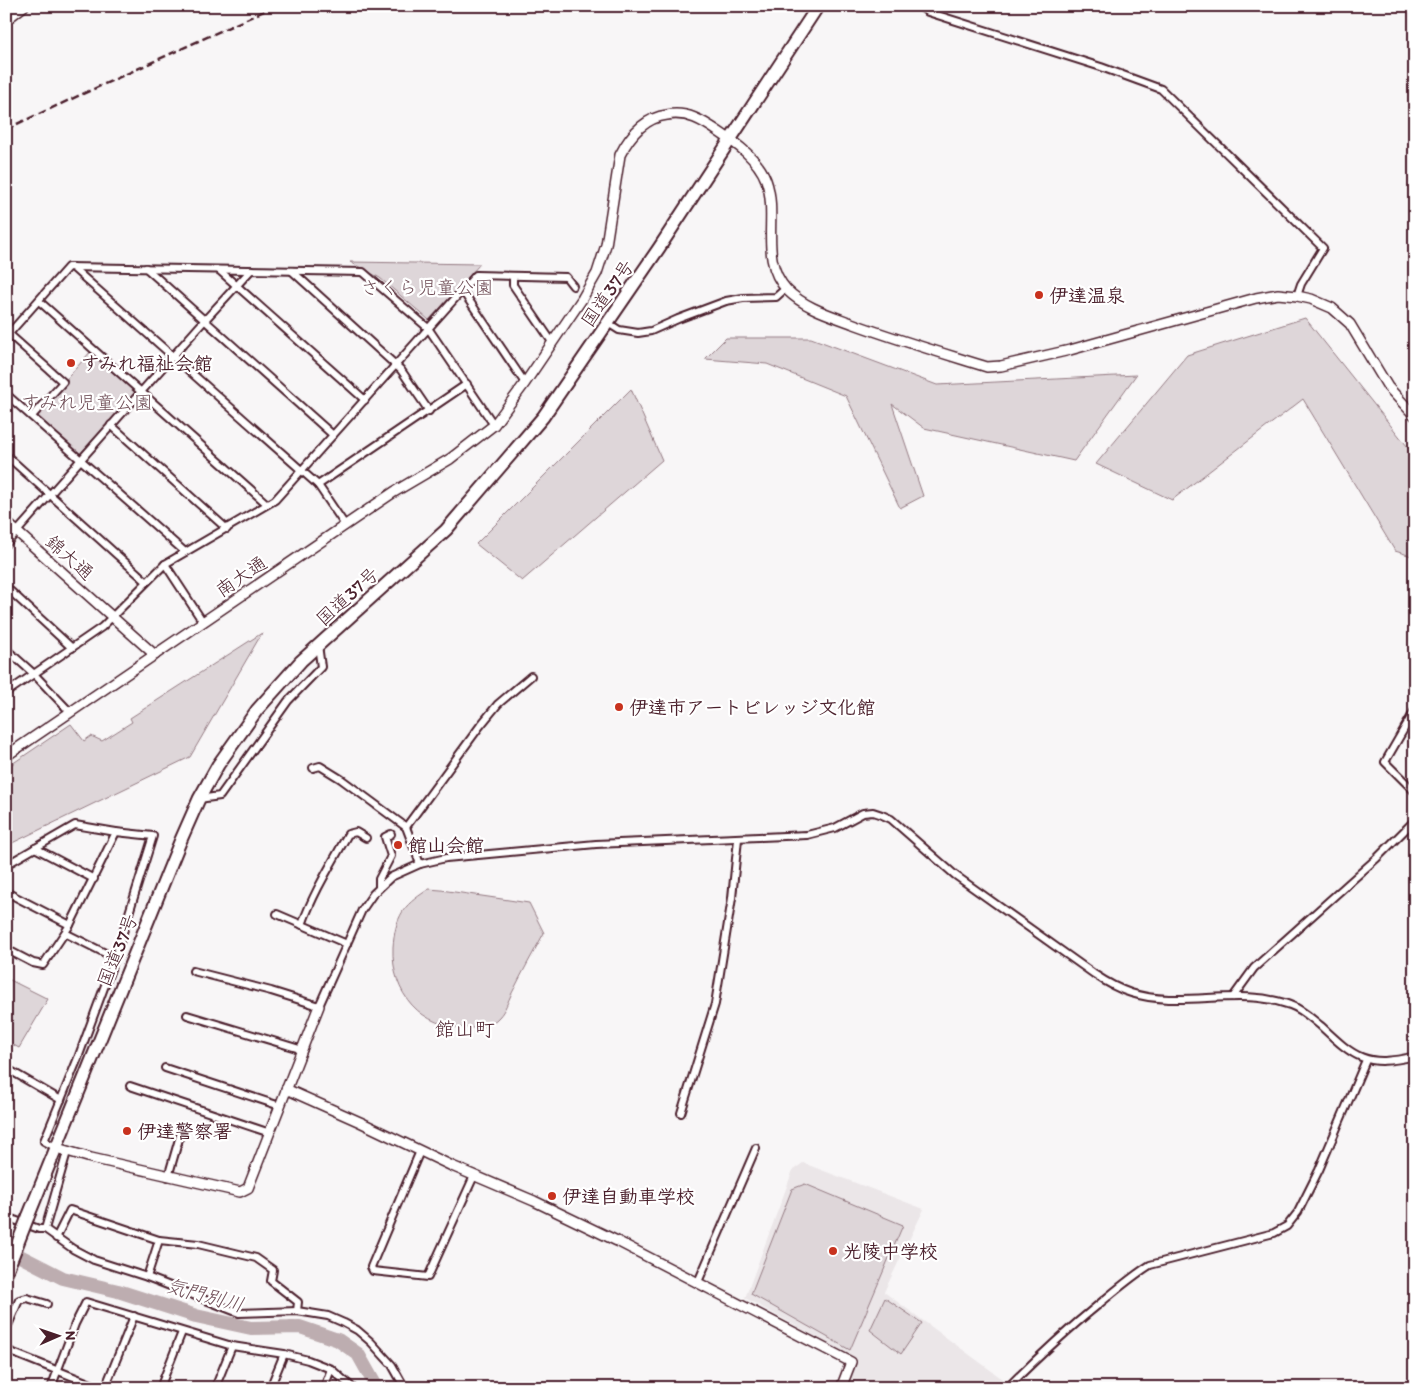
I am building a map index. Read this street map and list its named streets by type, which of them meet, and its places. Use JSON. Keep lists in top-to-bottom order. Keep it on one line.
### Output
{"streets":{"highway":["国道37号"],"street":["錦大通","南大通"]},"crossings":[["国道37号","南大通"],["錦大通","南大通"]],"districts":["館山町"],"water":["気門別川"],"parks":["さくら児童公園","すみれ児童公園"],"places":["伊達温泉","すみれ福祉会館","伊達市アートビレッジ文化館","館山会館","伊達警察署","伊達自動車学校","光陵中学校"],"north":"right"}
